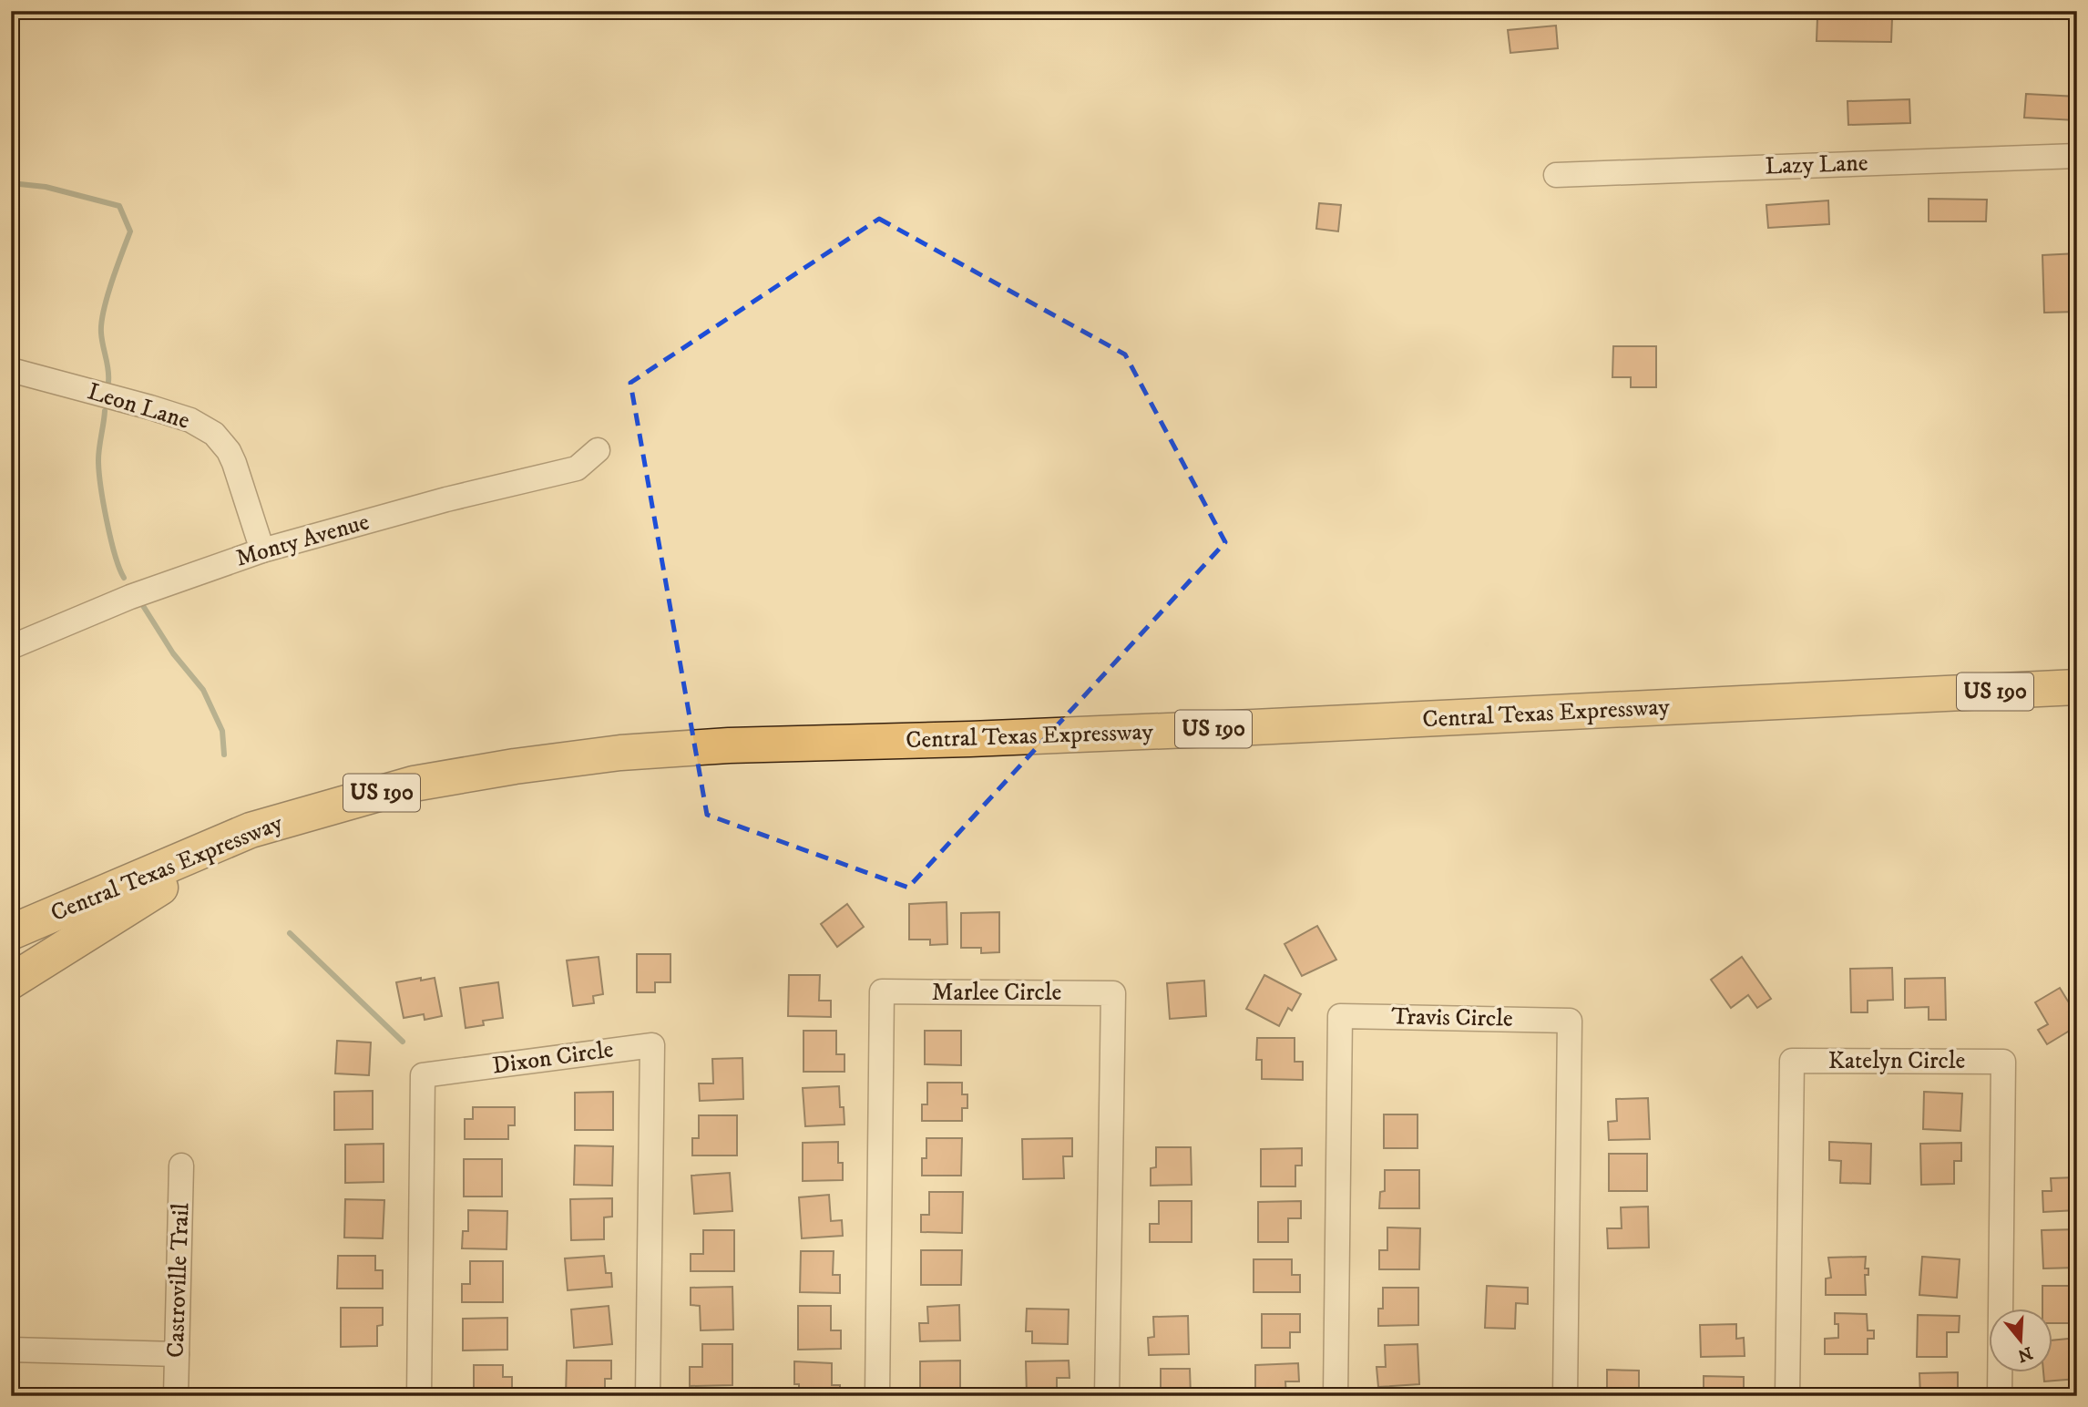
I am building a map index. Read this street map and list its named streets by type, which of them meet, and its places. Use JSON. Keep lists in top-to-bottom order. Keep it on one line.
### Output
{"streets":{"highway":["US 190","Central Texas Expressway"],"street":["Lazy Lane","Leon Lane","Monty Avenue","Marlee Circle","Travis Circle","Dixon Circle","Katelyn Circle","Castroville Trail"]},"crossings":[["Leon Lane","Monty Avenue"]],"north":"bottom"}
